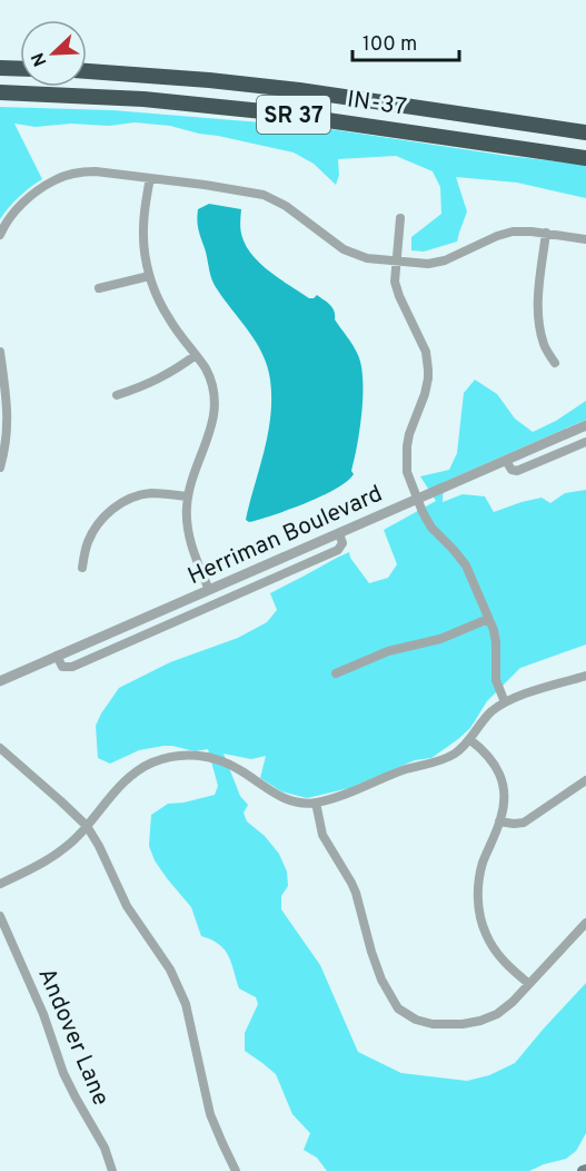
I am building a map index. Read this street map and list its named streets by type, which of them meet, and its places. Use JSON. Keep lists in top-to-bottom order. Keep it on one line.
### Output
{"streets":{"highway":["IN-37","SR 37"],"street":["Herriman Boulevard","Andover Lane"]},"scale_bar":"100 m","north":"bottom left"}
